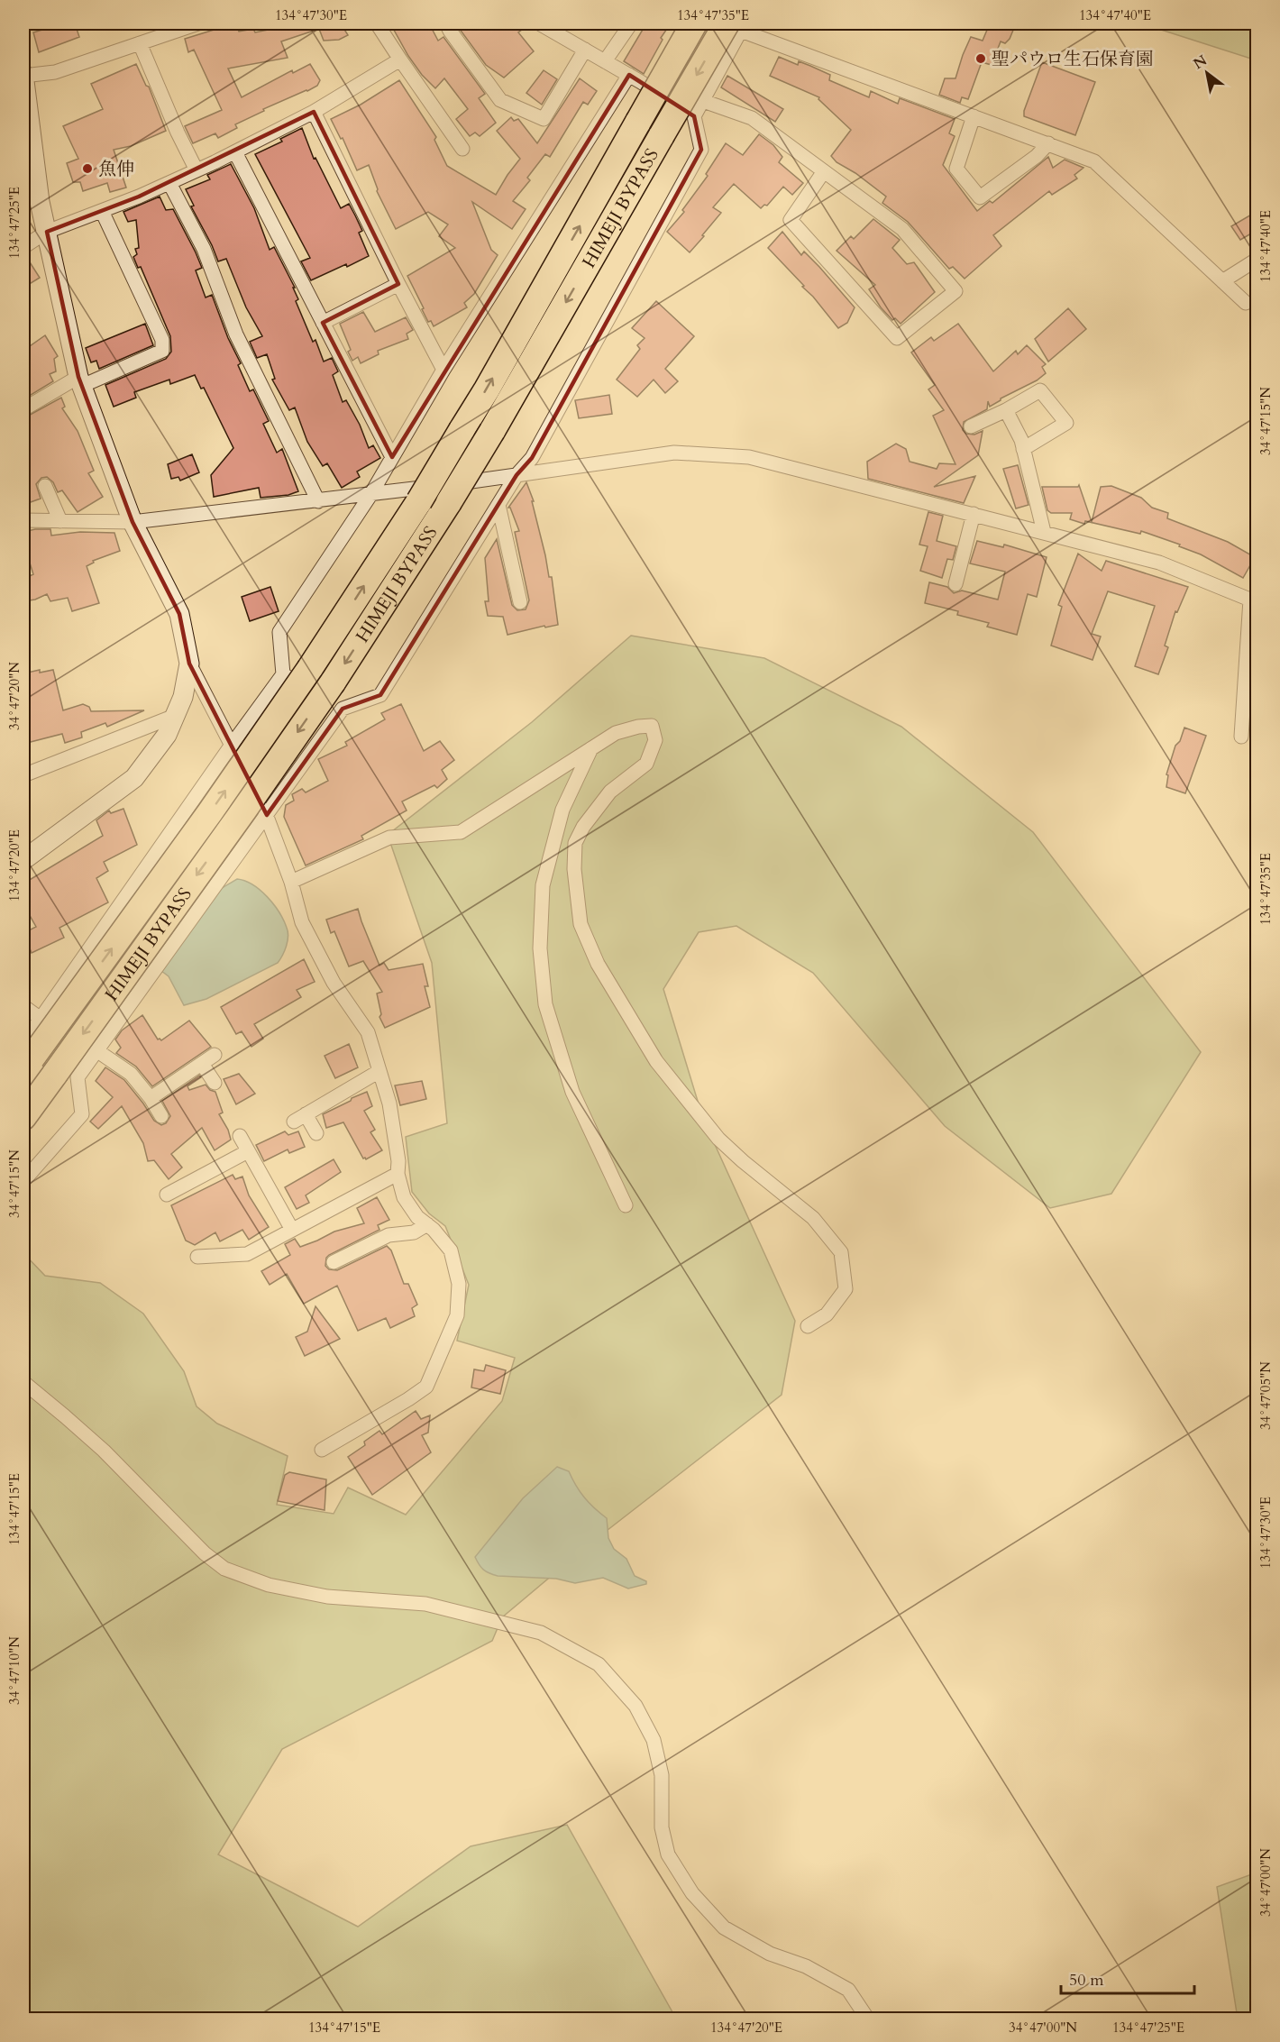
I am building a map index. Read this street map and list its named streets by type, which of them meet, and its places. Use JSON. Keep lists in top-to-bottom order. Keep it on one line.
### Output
{"streets":{"highway":["HIMEJI BYPASS"]},"places":["聖パウロ生石保育園","魚伸"],"scale_bar":"50 m","north":"top left","coordinates":["134°47'30\"E","134°47'35\"E","134°47'40\"E","134°47'25\"E","34°47'15\"N","34°47'20\"N","134°47'20\"E","34°47'05\"N","134°47'15\"E","34°47'10\"N","34°47'00\"N"]}
